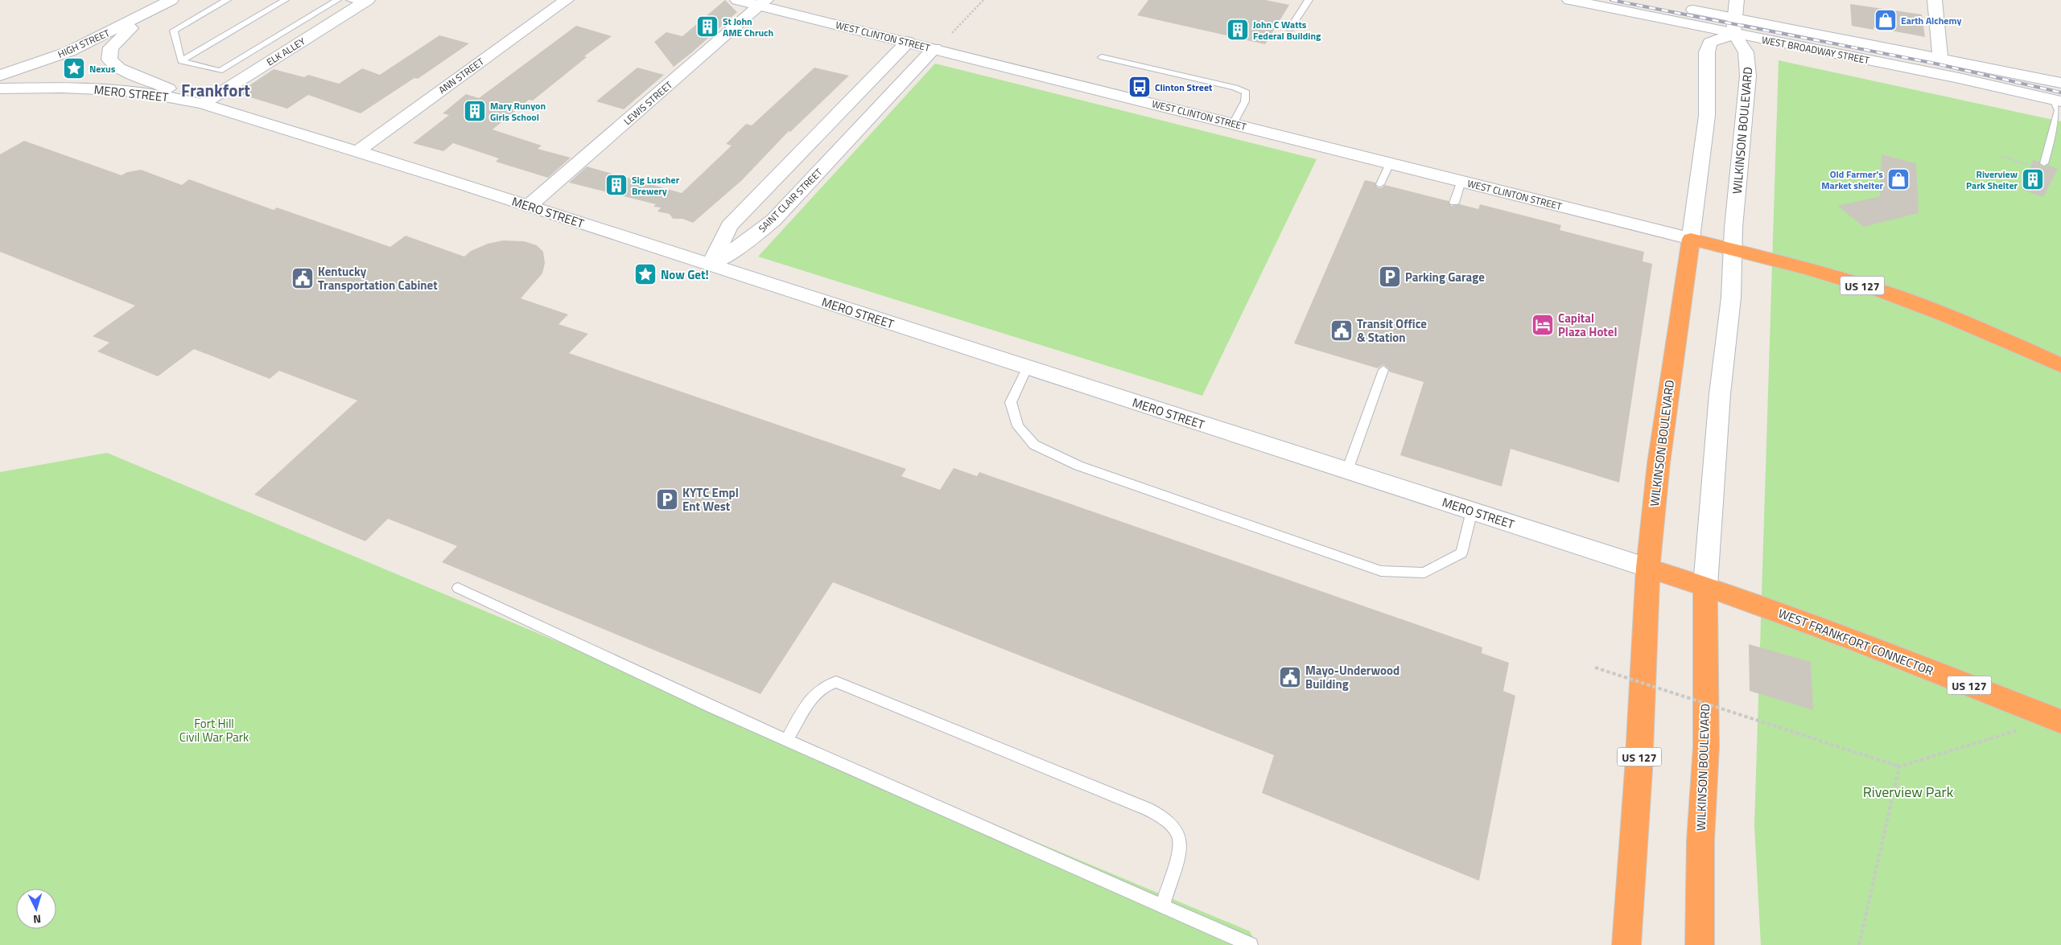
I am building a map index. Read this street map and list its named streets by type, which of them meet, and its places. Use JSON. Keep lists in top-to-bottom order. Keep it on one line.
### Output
{"streets":{"highway":["WILKINSON BOULEVARD","US 127","WEST FRANKFORT CONNECTOR"],"main road":["WEST CLINTON STREET","HIGH STREET","WEST BROADWAY STREET","ELK ALLEY","ANN STREET","MERO STREET","LEWIS STREET","SAINT CLAIR STREET"]},"crossings":[["WEST CLINTON STREET","LEWIS STREET"],["WEST CLINTON STREET","WILKINSON BOULEVARD"],["WEST CLINTON STREET","SAINT CLAIR STREET"],["WEST CLINTON STREET","US 127"],["HIGH STREET","ELK ALLEY"],["HIGH STREET","MERO STREET"],["WEST BROADWAY STREET","WILKINSON BOULEVARD"],["ELK ALLEY","MERO STREET"],["ANN STREET","MERO STREET"],["MERO STREET","LEWIS STREET"],["MERO STREET","WILKINSON BOULEVARD"],["MERO STREET","SAINT CLAIR STREET"],["MERO STREET","WEST FRANKFORT CONNECTOR"],["WILKINSON BOULEVARD","US 127"],["WILKINSON BOULEVARD","WEST FRANKFORT CONNECTOR"]],"districts":["Frankfort"],"parks":["Fort Hill Civil War Park","Riverview Park"],"places":{"shop":["Earth Alchemy","Old Farmer's Market shelter"],"building":["St John AME Chruch","John C Watts Federal Building","Mary Runyon Girls School","Riverview Park Shelter","Sig Luscher Brewery"],"place":["Nexus","Now Get!"],"bus stop":["Clinton Street"],"parking":["Parking Garage","KYTC Empl Ent West"],"public building":["Kentucky Transportation Cabinet","Transit Office & Station","Mayo-Underwood Building"],"hotel":["Capital Plaza Hotel"]},"north":"bottom"}
